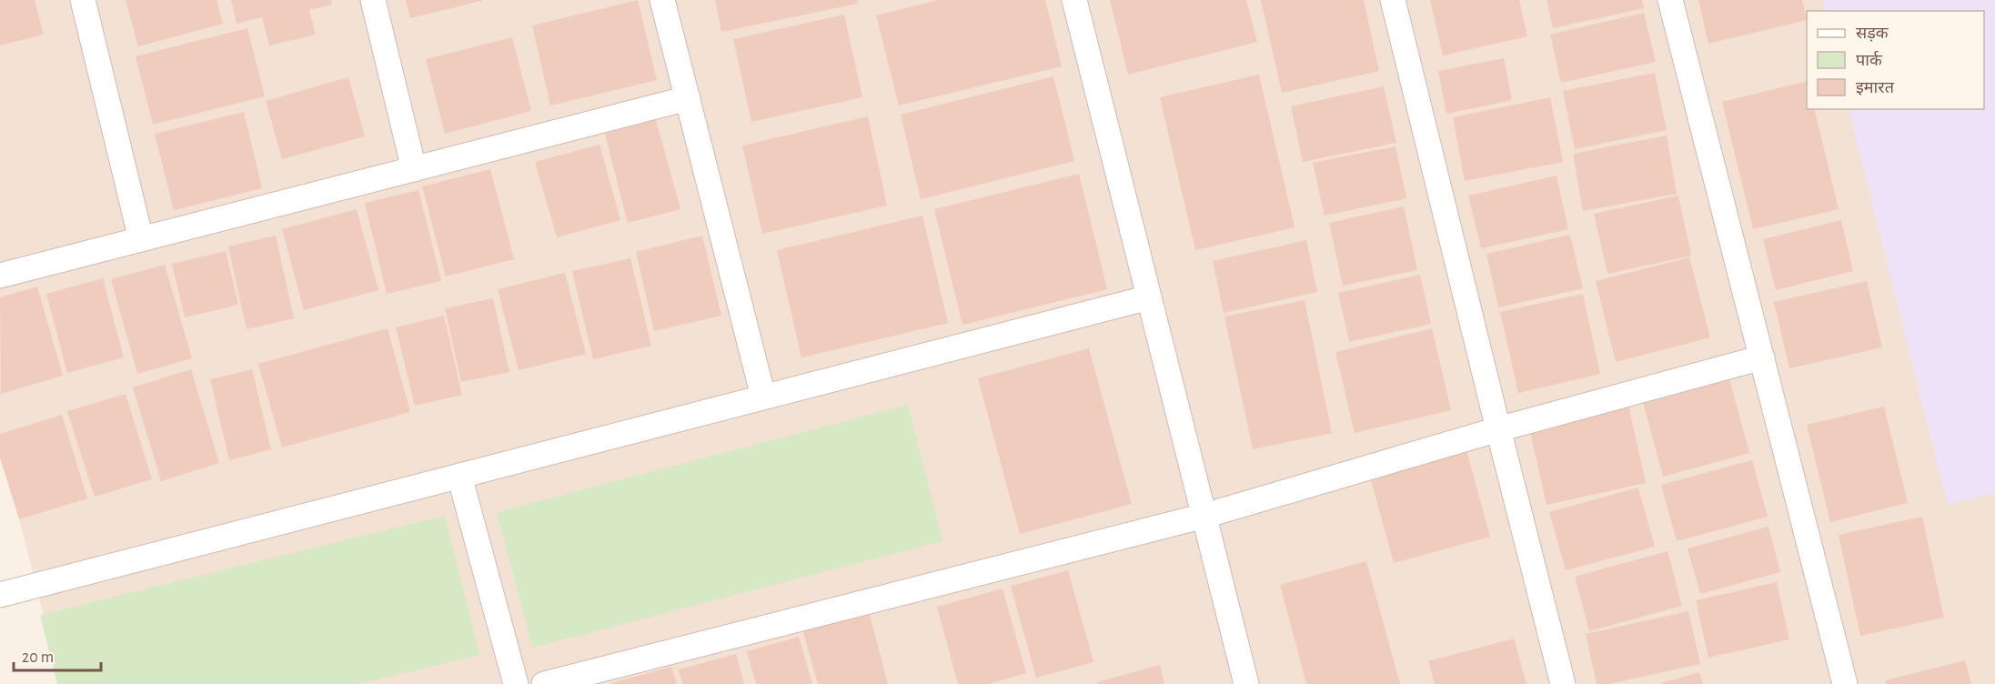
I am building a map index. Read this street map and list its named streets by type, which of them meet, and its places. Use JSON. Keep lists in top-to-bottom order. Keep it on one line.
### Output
{"legend":["सड़क","पार्क","इमारत"],"scale_bar":"20 m"}
